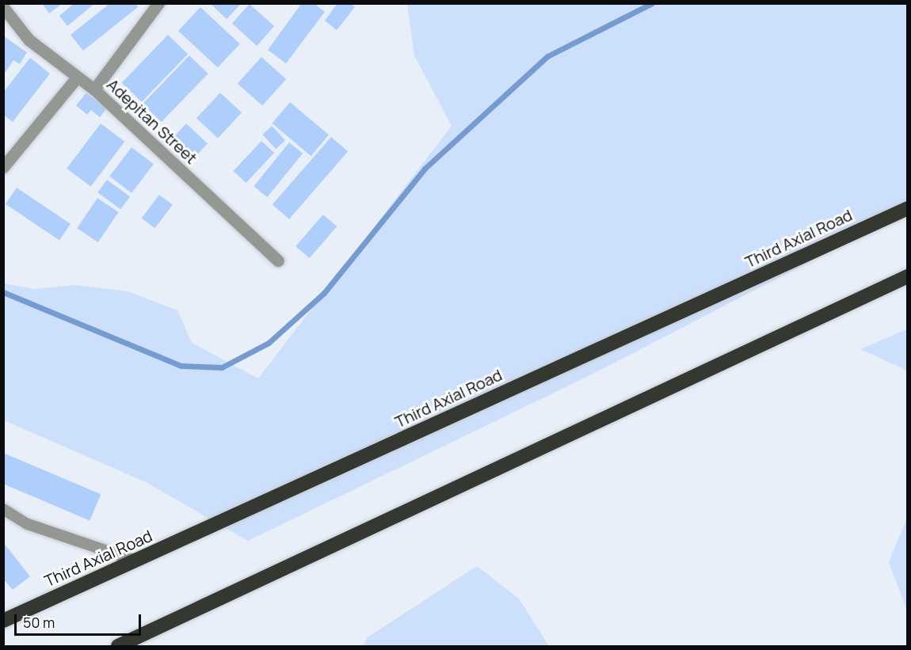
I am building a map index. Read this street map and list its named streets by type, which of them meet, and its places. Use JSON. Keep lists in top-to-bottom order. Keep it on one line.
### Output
{"streets":{"highway":["Third Axial Road"],"street":["Adepitan Street"]},"scale_bar":"50 m"}
